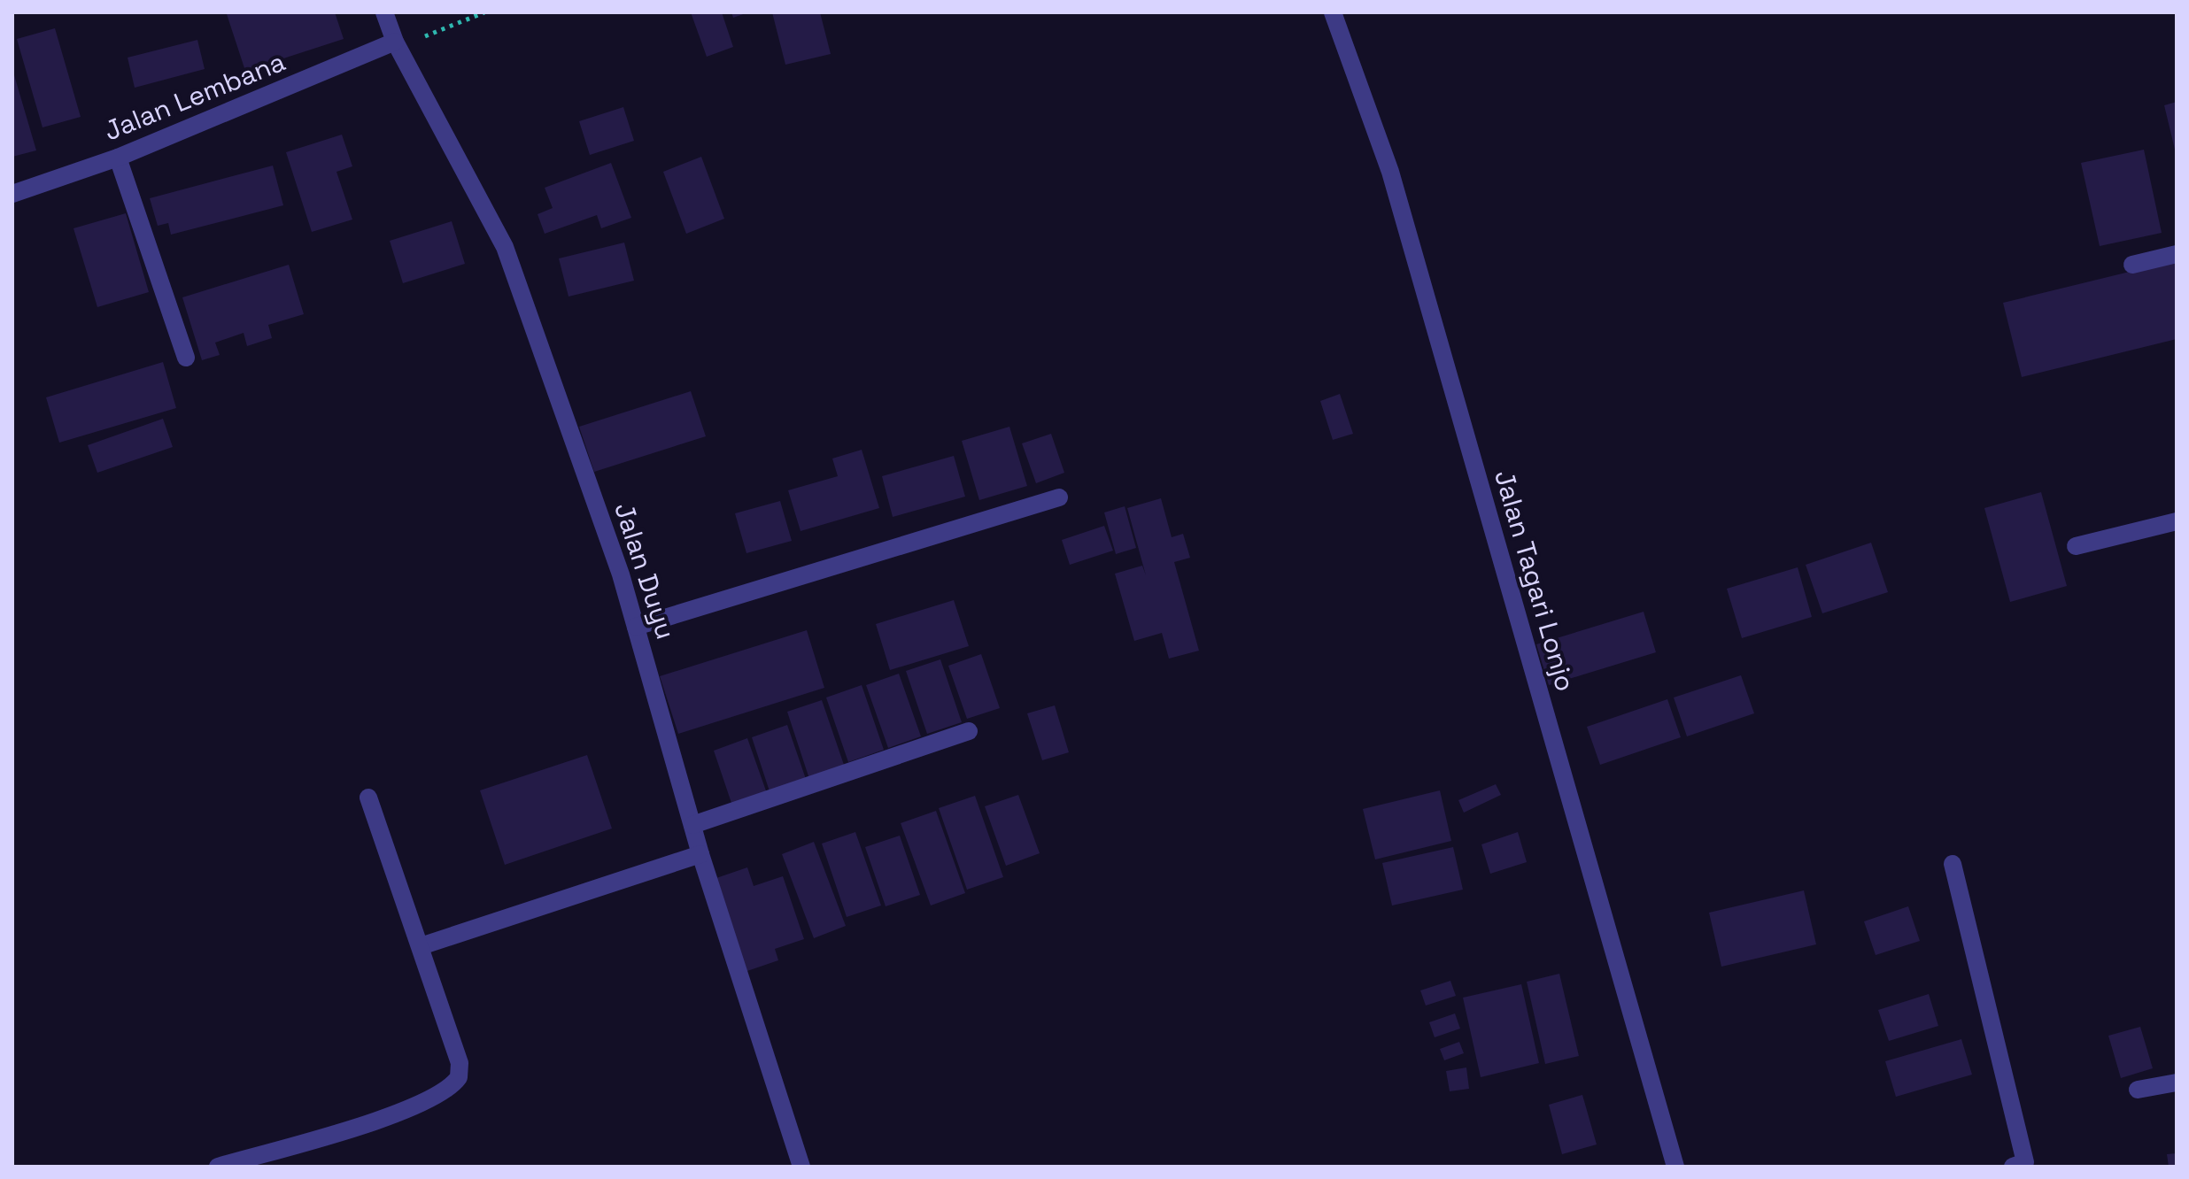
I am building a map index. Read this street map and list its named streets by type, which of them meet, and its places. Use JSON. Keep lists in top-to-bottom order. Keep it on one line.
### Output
{"streets":{"street":["Jalan Lembana","Jalan Duyu","Jalan Tagari Lonjo"]},"crossings":[["Jalan Lembana","Jalan Duyu"]]}
